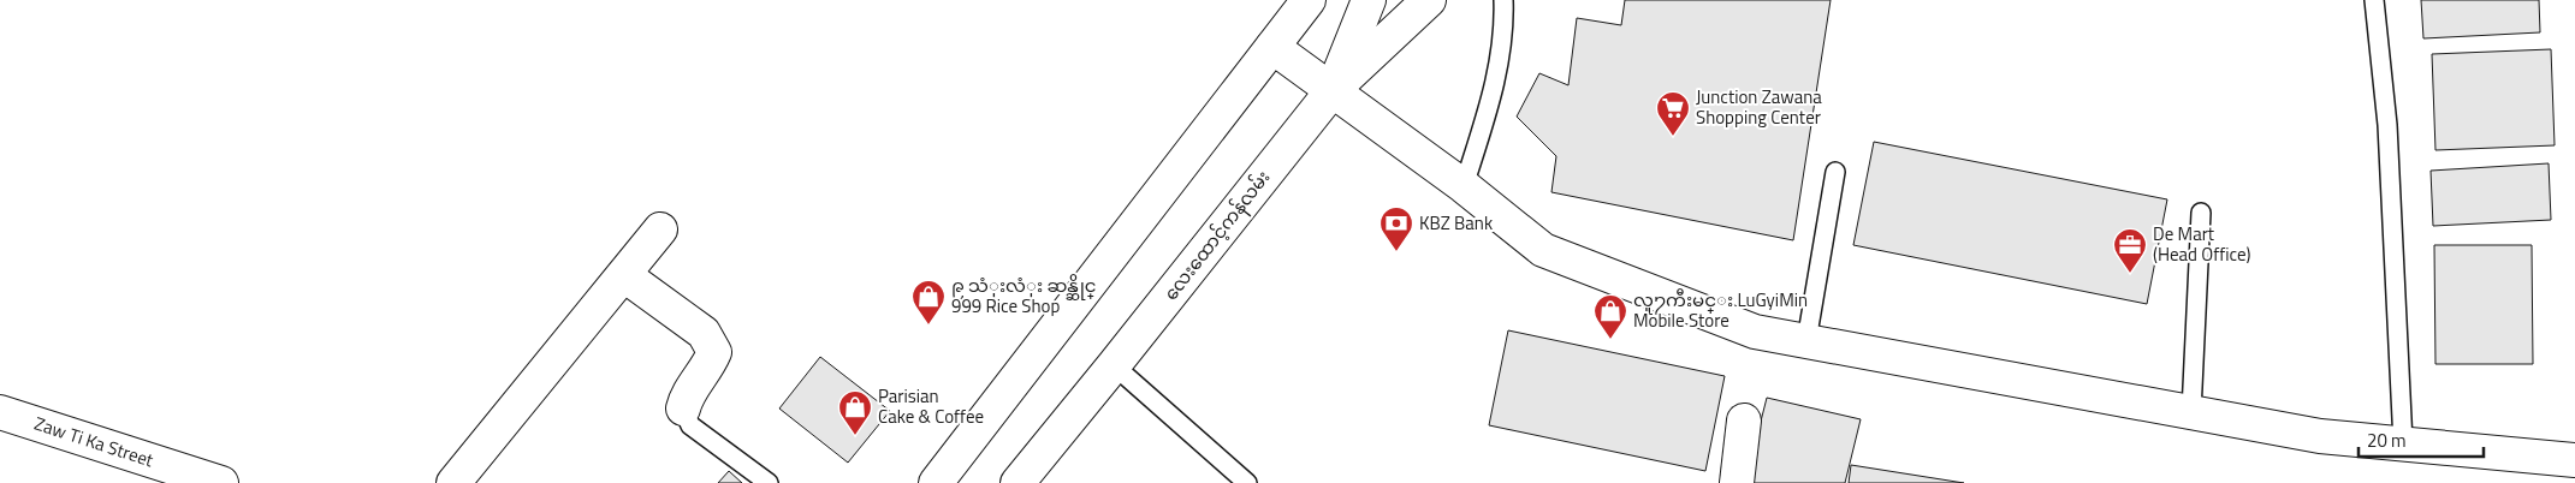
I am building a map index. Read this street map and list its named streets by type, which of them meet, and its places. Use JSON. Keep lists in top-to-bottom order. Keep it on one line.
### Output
{"streets":{"street":["လေးထောင့်ကန်လမ်း","Zaw Ti Ka Street"]},"places":{"supermarket":["Junction Zawana Shopping Center"],"bank":["KBZ Bank"],"office":["De Mart (Head Office)"],"shop":["၉ သံုးလံုး ဆန္ဆိုင္ 999 Rice Shop","လူ႒ကီးမင္း LuGyiMin Mobile Store","Parisian Cake & Coffee"]},"scale_bar":"20 m"}
